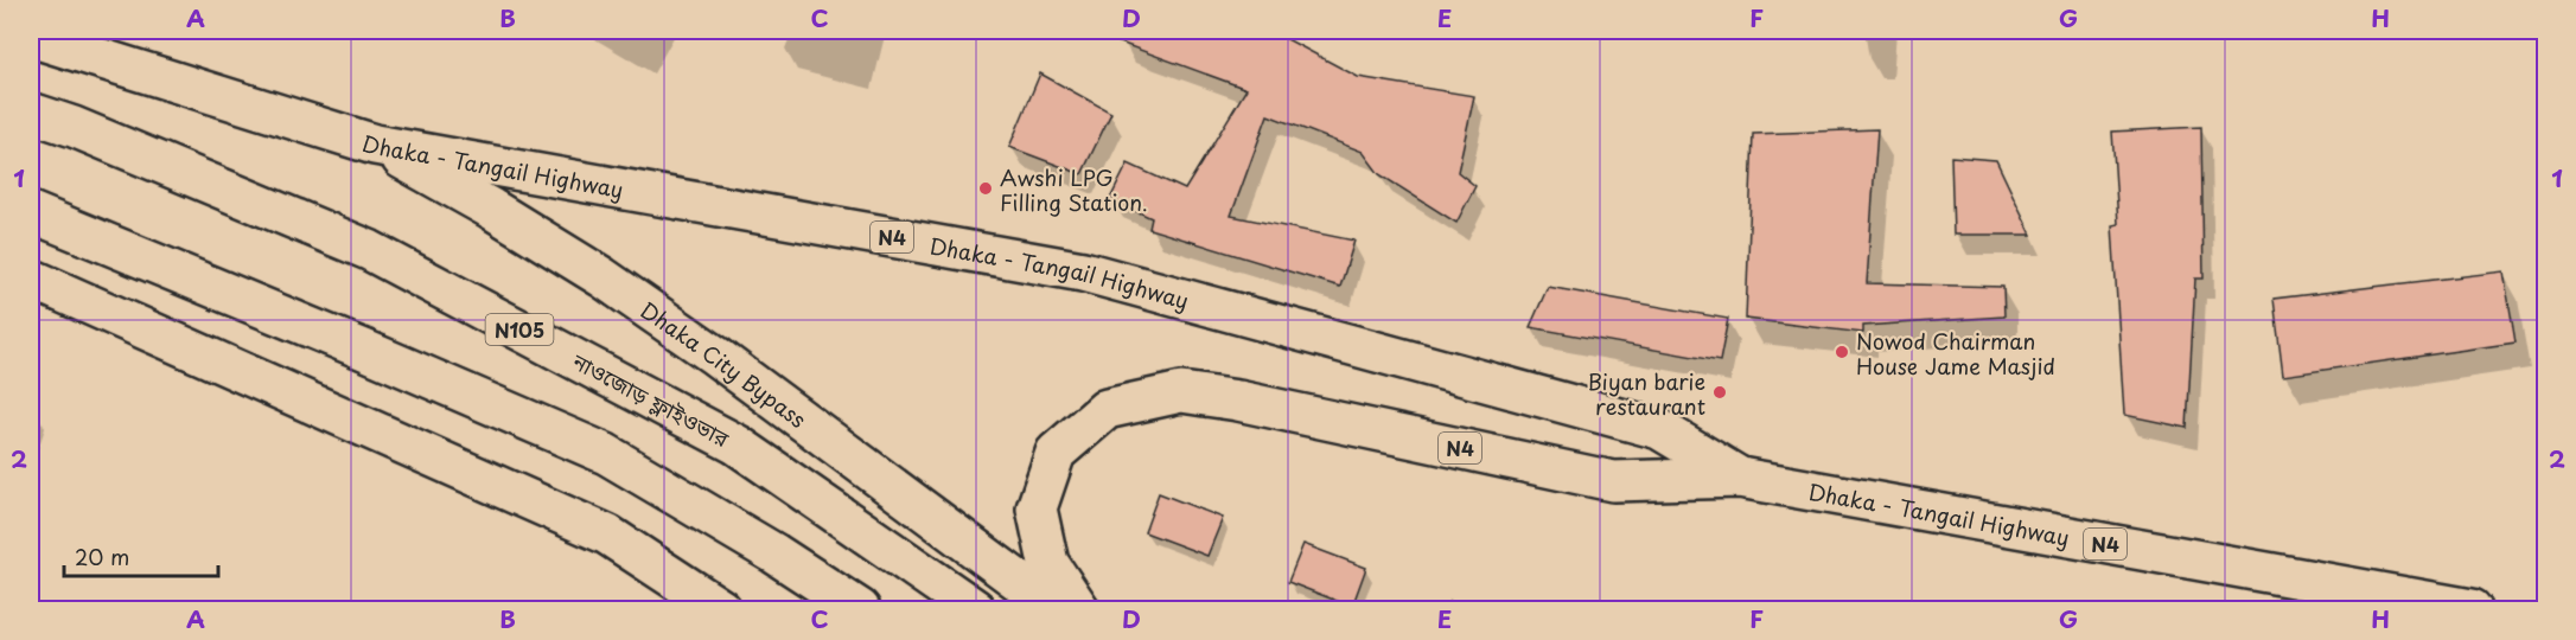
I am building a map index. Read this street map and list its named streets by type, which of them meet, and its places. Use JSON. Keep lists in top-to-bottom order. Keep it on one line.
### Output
{"streets":{"highway":["Dhaka - Tangail Highway","N4","N105","Dhaka City Bypass","নাওজোড় ফ্লাইওভার"]},"crossings":[["Dhaka - Tangail Highway","Dhaka City Bypass"]],"places":["Awshi LPG Filling Station.","Nowod Chairman House Jame Masjid","Biyan barie restaurant"],"scale_bar":"20 m","grid":{"columns":["A","B","C","D","E","F","G","H"],"rows":["1","2"]}}
